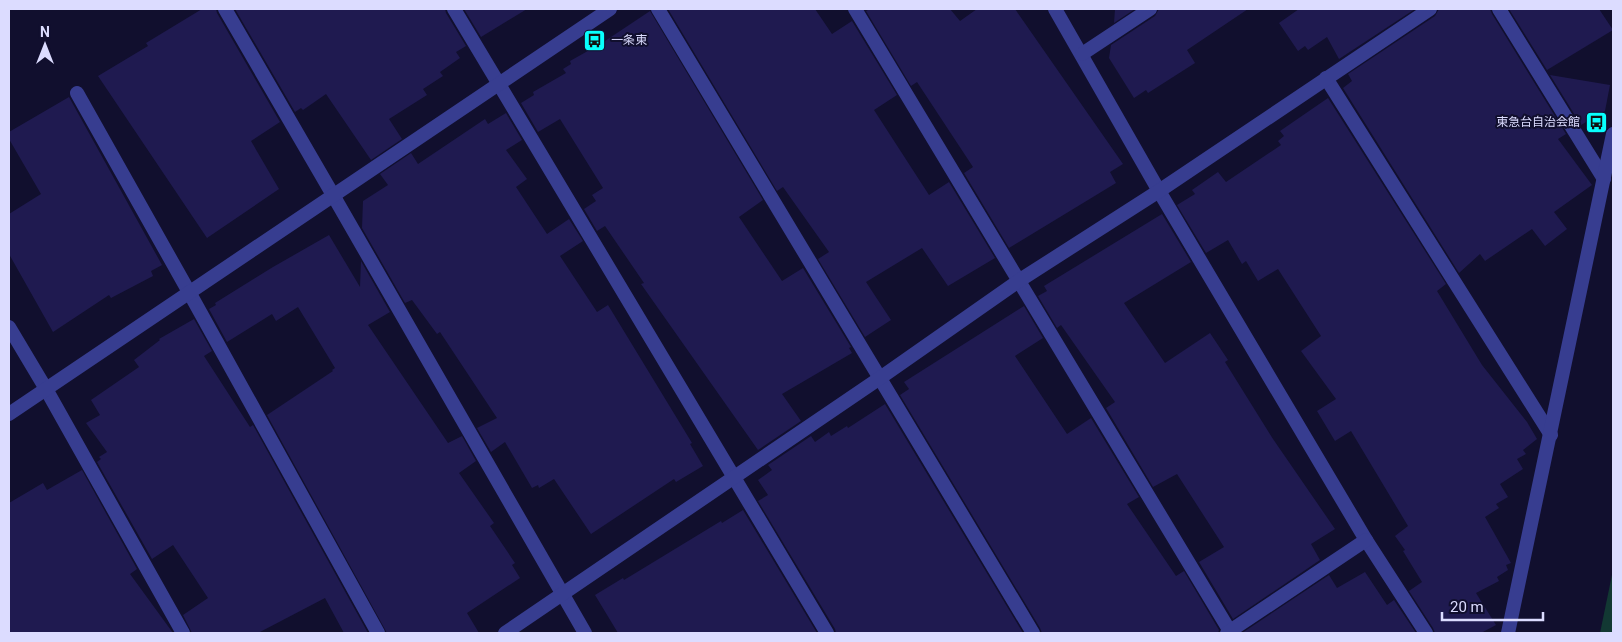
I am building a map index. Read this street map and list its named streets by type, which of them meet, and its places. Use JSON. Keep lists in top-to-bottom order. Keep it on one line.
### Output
{"places":{"bus stop":["一条東","東急台自治会館"]},"scale_bar":"20 m","north":"top"}
